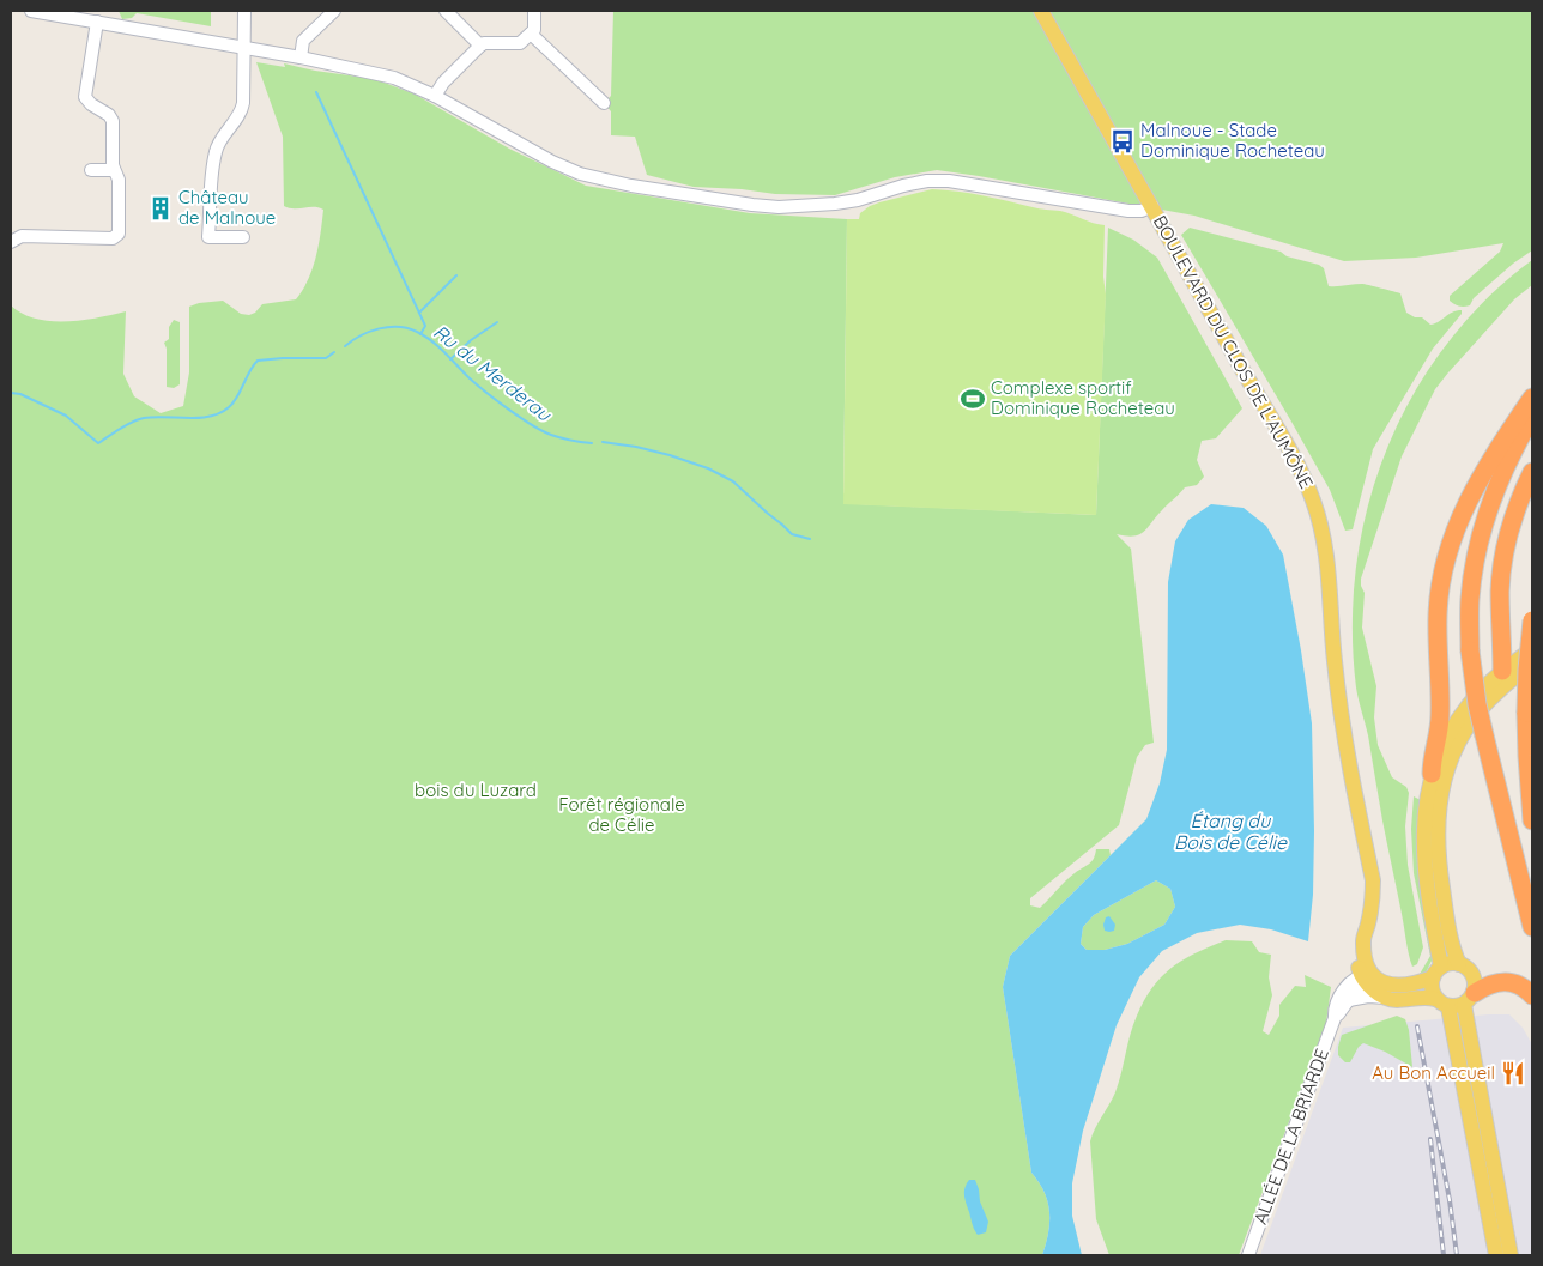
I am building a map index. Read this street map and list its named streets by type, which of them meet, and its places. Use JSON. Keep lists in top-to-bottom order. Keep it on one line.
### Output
{"streets":{"main road":["BOULEVARD DU CLOS DE L'AUMÔNE"],"street":["ALLÉE DE LA BRIARDE"]},"crossings":[["BOULEVARD DU CLOS DE L'AUMÔNE","ALLÉE DE LA BRIARDE"]],"water":["Ru du Merderau","Étang du Bois de Célie"],"parks":["bois du Luzard","Forêt régionale de Célie"],"places":{"bus stop":["Malnoue - Stade Dominique Rocheteau"],"building":["Château de Malnoue"],"sports":["Complexe sportif Dominique Rocheteau"],"restaurant":["Au Bon Accueil"]}}
